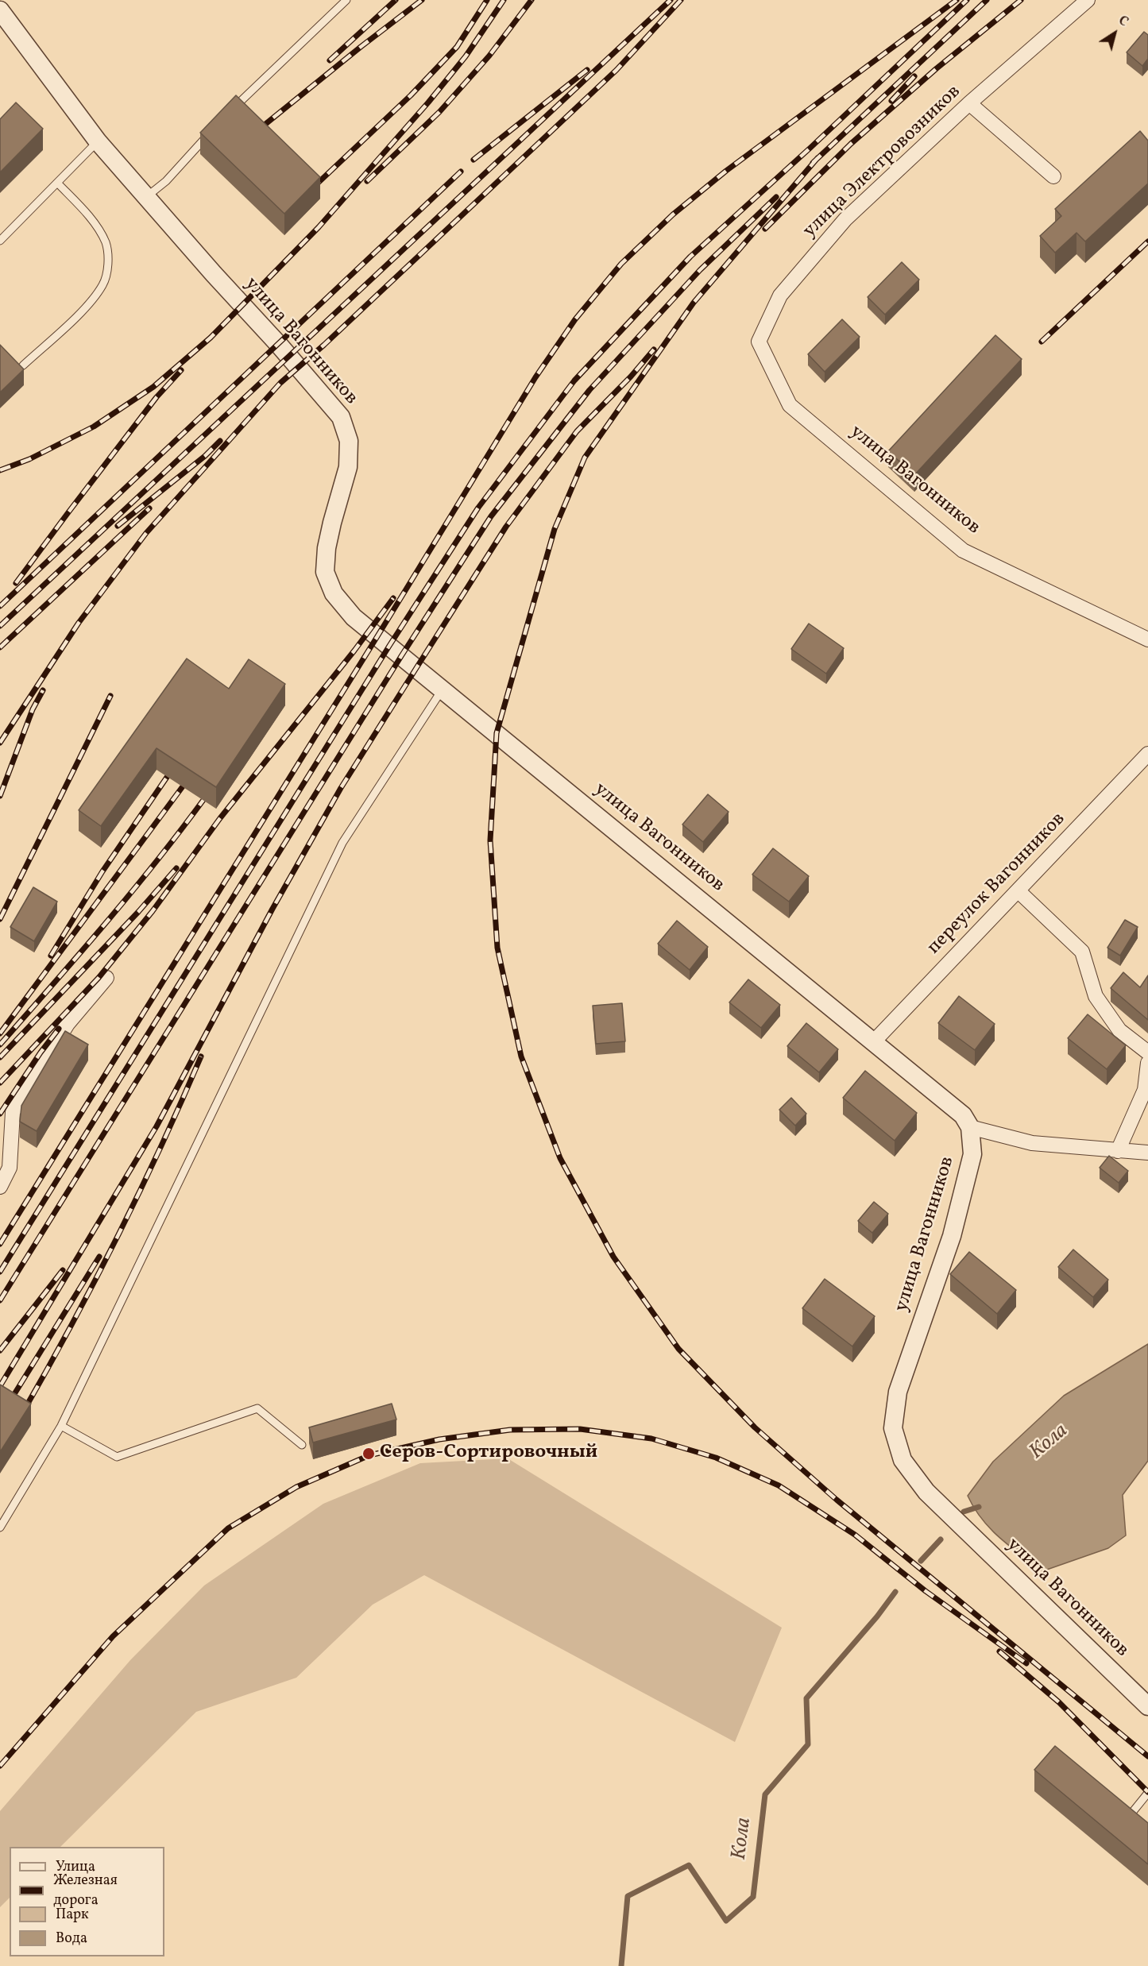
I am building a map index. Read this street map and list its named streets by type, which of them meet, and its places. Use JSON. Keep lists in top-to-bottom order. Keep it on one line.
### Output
{"streets":{"street":["улица Электровозников","улица Вагонников","переулок Вагонников"]},"crossings":[["улица Электровозников","улица Вагонников"],["улица Вагонников","переулок Вагонников"]],"water":["Кола"],"places":["Серов-Сортировочный"],"legend":["Улица","Железная дорога","Парк","Вода"],"north":"top right"}
